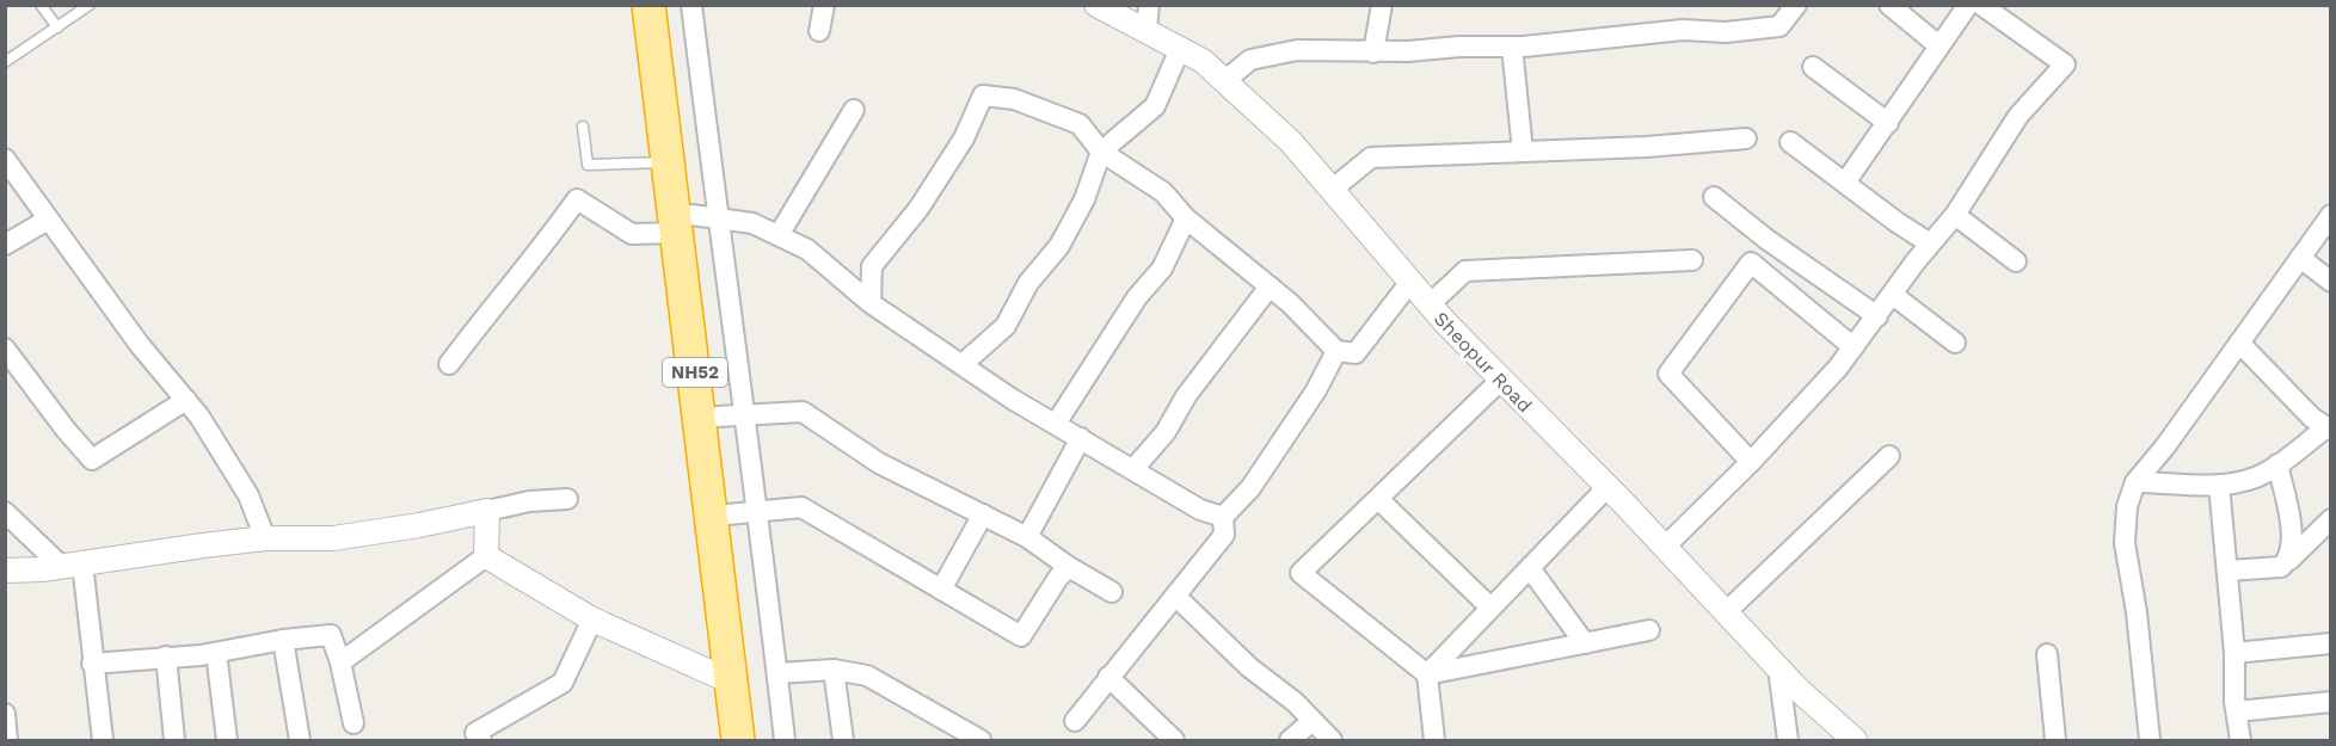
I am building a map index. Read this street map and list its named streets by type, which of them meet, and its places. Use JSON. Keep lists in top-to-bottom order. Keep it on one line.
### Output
{"streets":{"highway":["NH52"],"street":["Sheopur Road"]}}
